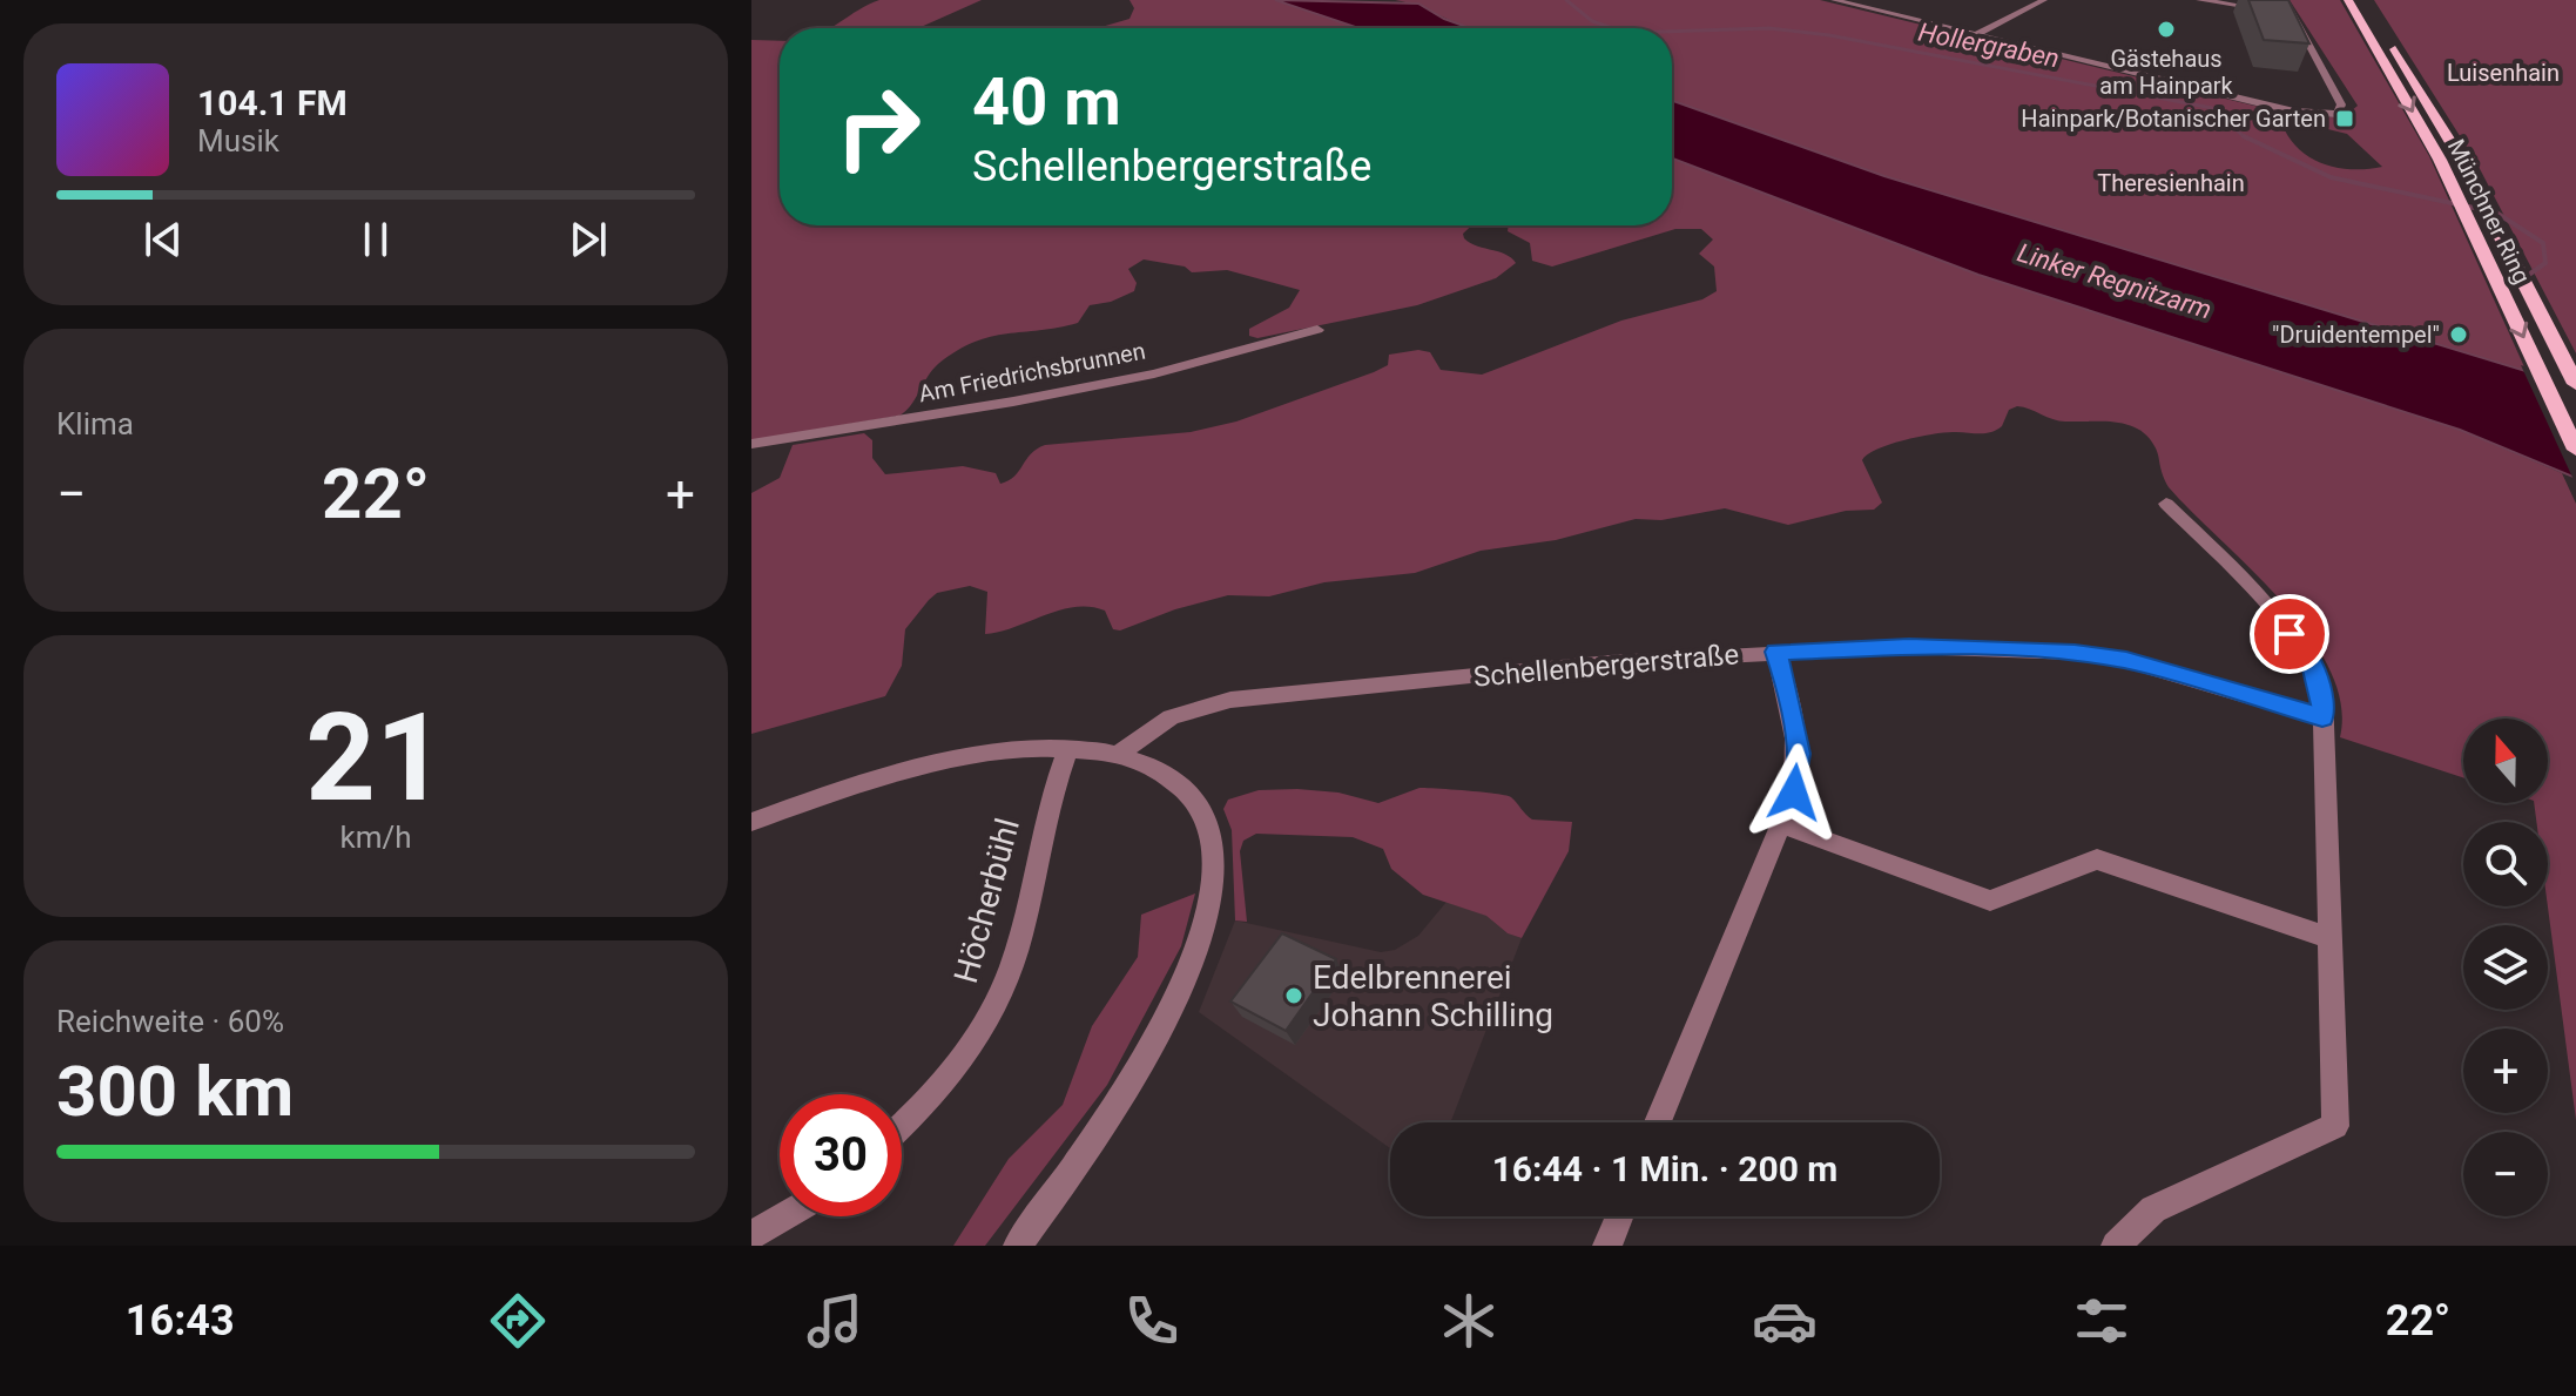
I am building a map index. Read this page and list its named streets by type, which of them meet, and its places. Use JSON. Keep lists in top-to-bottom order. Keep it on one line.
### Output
{"streets":{"main road":["Münchner Ring"],"street":["Am Friedrichsbrunnen","Schellenbergerstraße","Höcherbühl"]},"water":["Hollergraben","Linker Regnitzarm"],"parks":["Luisenhain","Theresienhain"],"places":{"other":["Gästehaus am Hainpark","\"Druidentempel\"","Edelbrennerei Johann Schilling"],"transit":["Hainpark/Botanischer Garten"]},"north":"top","page":{"turn":["40 m","Schellenbergerstraße"],"song":["104.1 FM","Musik"],"tile":["Klima",["21","km/h"],["Reichweite · 60%","300 km"]],"heat":["−","22°","+"],"map_buttons":["+","−"],"limit":"30","trip":"16:44 · 1 Min. · 200 m","tabs":["16:43","22°"]}}
